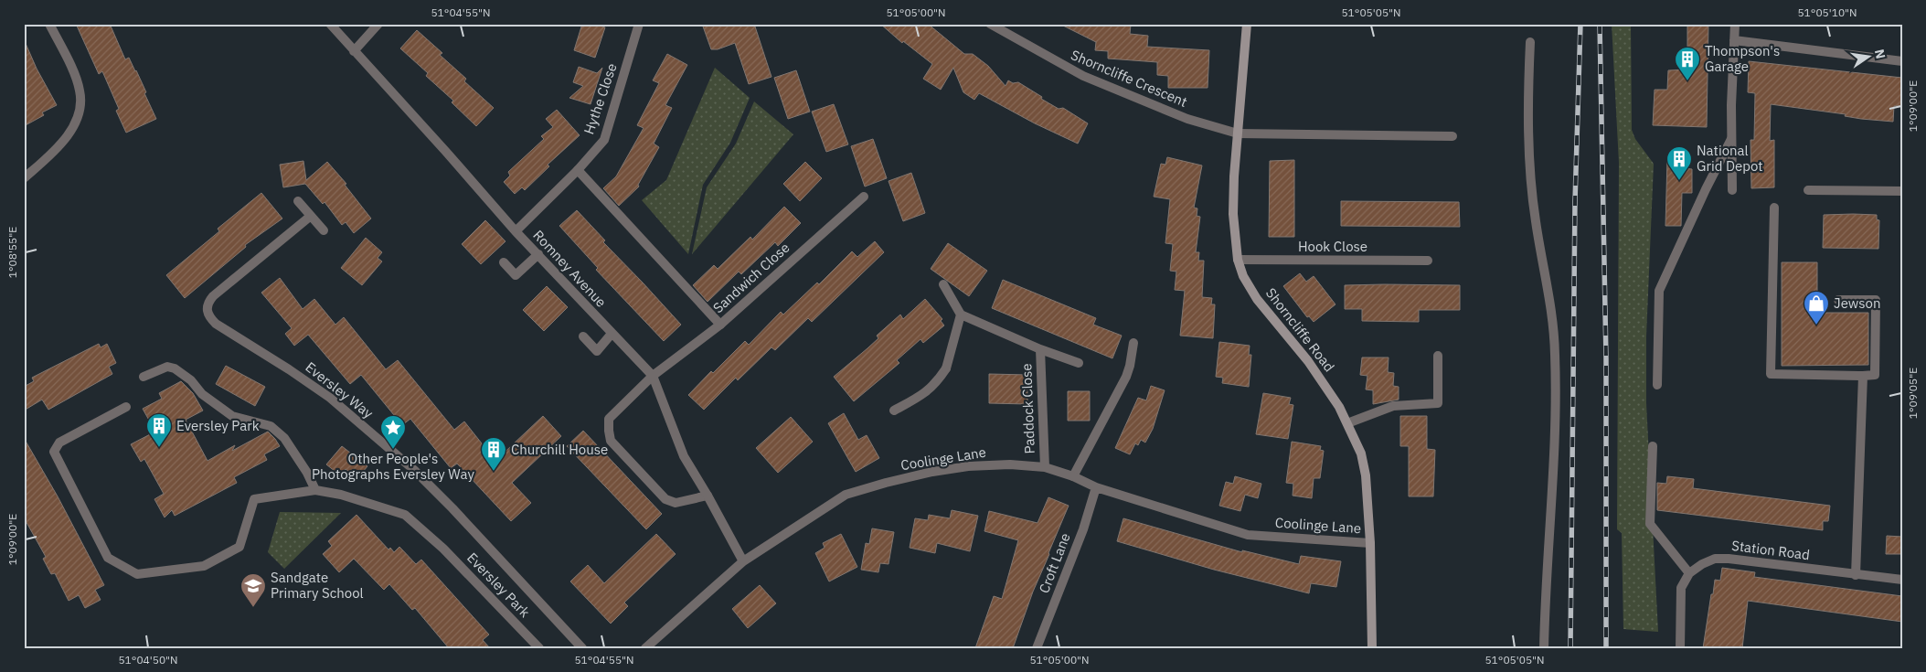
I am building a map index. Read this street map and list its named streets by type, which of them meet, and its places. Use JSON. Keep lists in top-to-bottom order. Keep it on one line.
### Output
{"streets":{"street":["Shorncliffe Crescent","Hythe Close","Hook Close","Romney Avenue","Sandwich Close","Shorncliffe Road","Eversley Way","Paddock Close","Coolinge Lane","Station Road","Croft Lane","Eversley Park"]},"crossings":[["Shorncliffe Crescent","Shorncliffe Road"],["Hythe Close","Romney Avenue"],["Hook Close","Shorncliffe Road"],["Romney Avenue","Sandwich Close"],["Romney Avenue","Coolinge Lane"],["Shorncliffe Road","Coolinge Lane"],["Paddock Close","Coolinge Lane"],["Coolinge Lane","Croft Lane"]],"places":{"building":["Thompson's Garage","National Grid Depot","Eversley Park","Churchill House"],"shop":["Jewson"],"place":["Other People's Photographs Eversley Way"],"school or university":["Sandgate Primary School"]},"north":"right","coordinates":["51°04'55\"N","51°05'00\"N","51°05'05\"N","51°05'10\"N","1°09'00\"E","1°08'55\"E","1°09'05\"E","51°04'50\"N"]}
